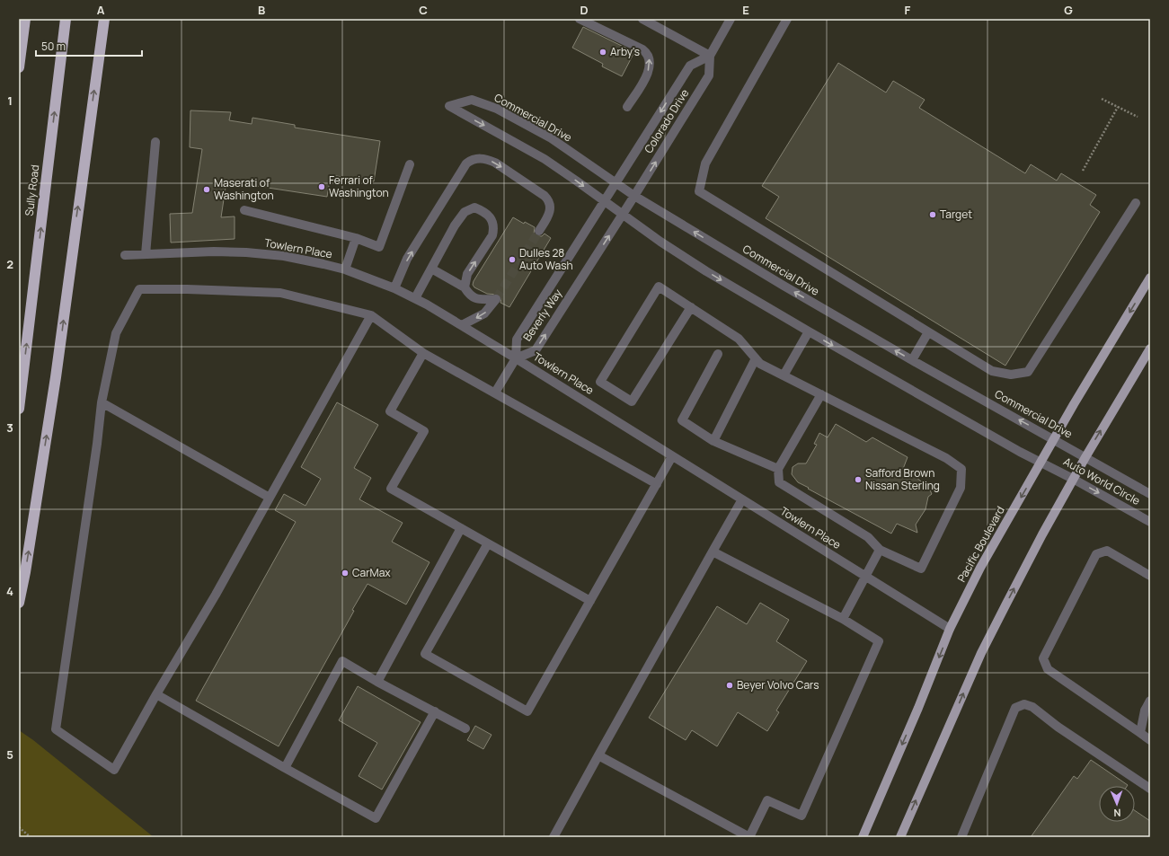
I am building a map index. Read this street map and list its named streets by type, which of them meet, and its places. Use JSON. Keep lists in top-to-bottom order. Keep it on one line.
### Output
{"streets":{"highway":["Sully Road"],"main road":["Pacific Boulevard"],"street":["Commercial Drive","Colorado Drive","Towlern Place","Beverly Way","Auto World Circle"]},"crossings":[["Commercial Drive","Colorado Drive"],["Commercial Drive","Beverly Way"],["Commercial Drive","Auto World Circle"],["Commercial Drive","Pacific Boulevard"],["Colorado Drive","Beverly Way"],["Towlern Place","Beverly Way"],["Towlern Place","Pacific Boulevard"],["Auto World Circle","Pacific Boulevard"]],"places":["Arby's","Ferrari of Washington","Maserati of Washington","Target","Dulles 28 Auto Wash","Safford Brown Nissan Sterling","CarMax","Beyer Volvo Cars"],"scale_bar":"50 m","north":"bottom","grid":{"columns":["A","B","C","D","E","F","G"],"rows":["1","2","3","4","5"]}}
